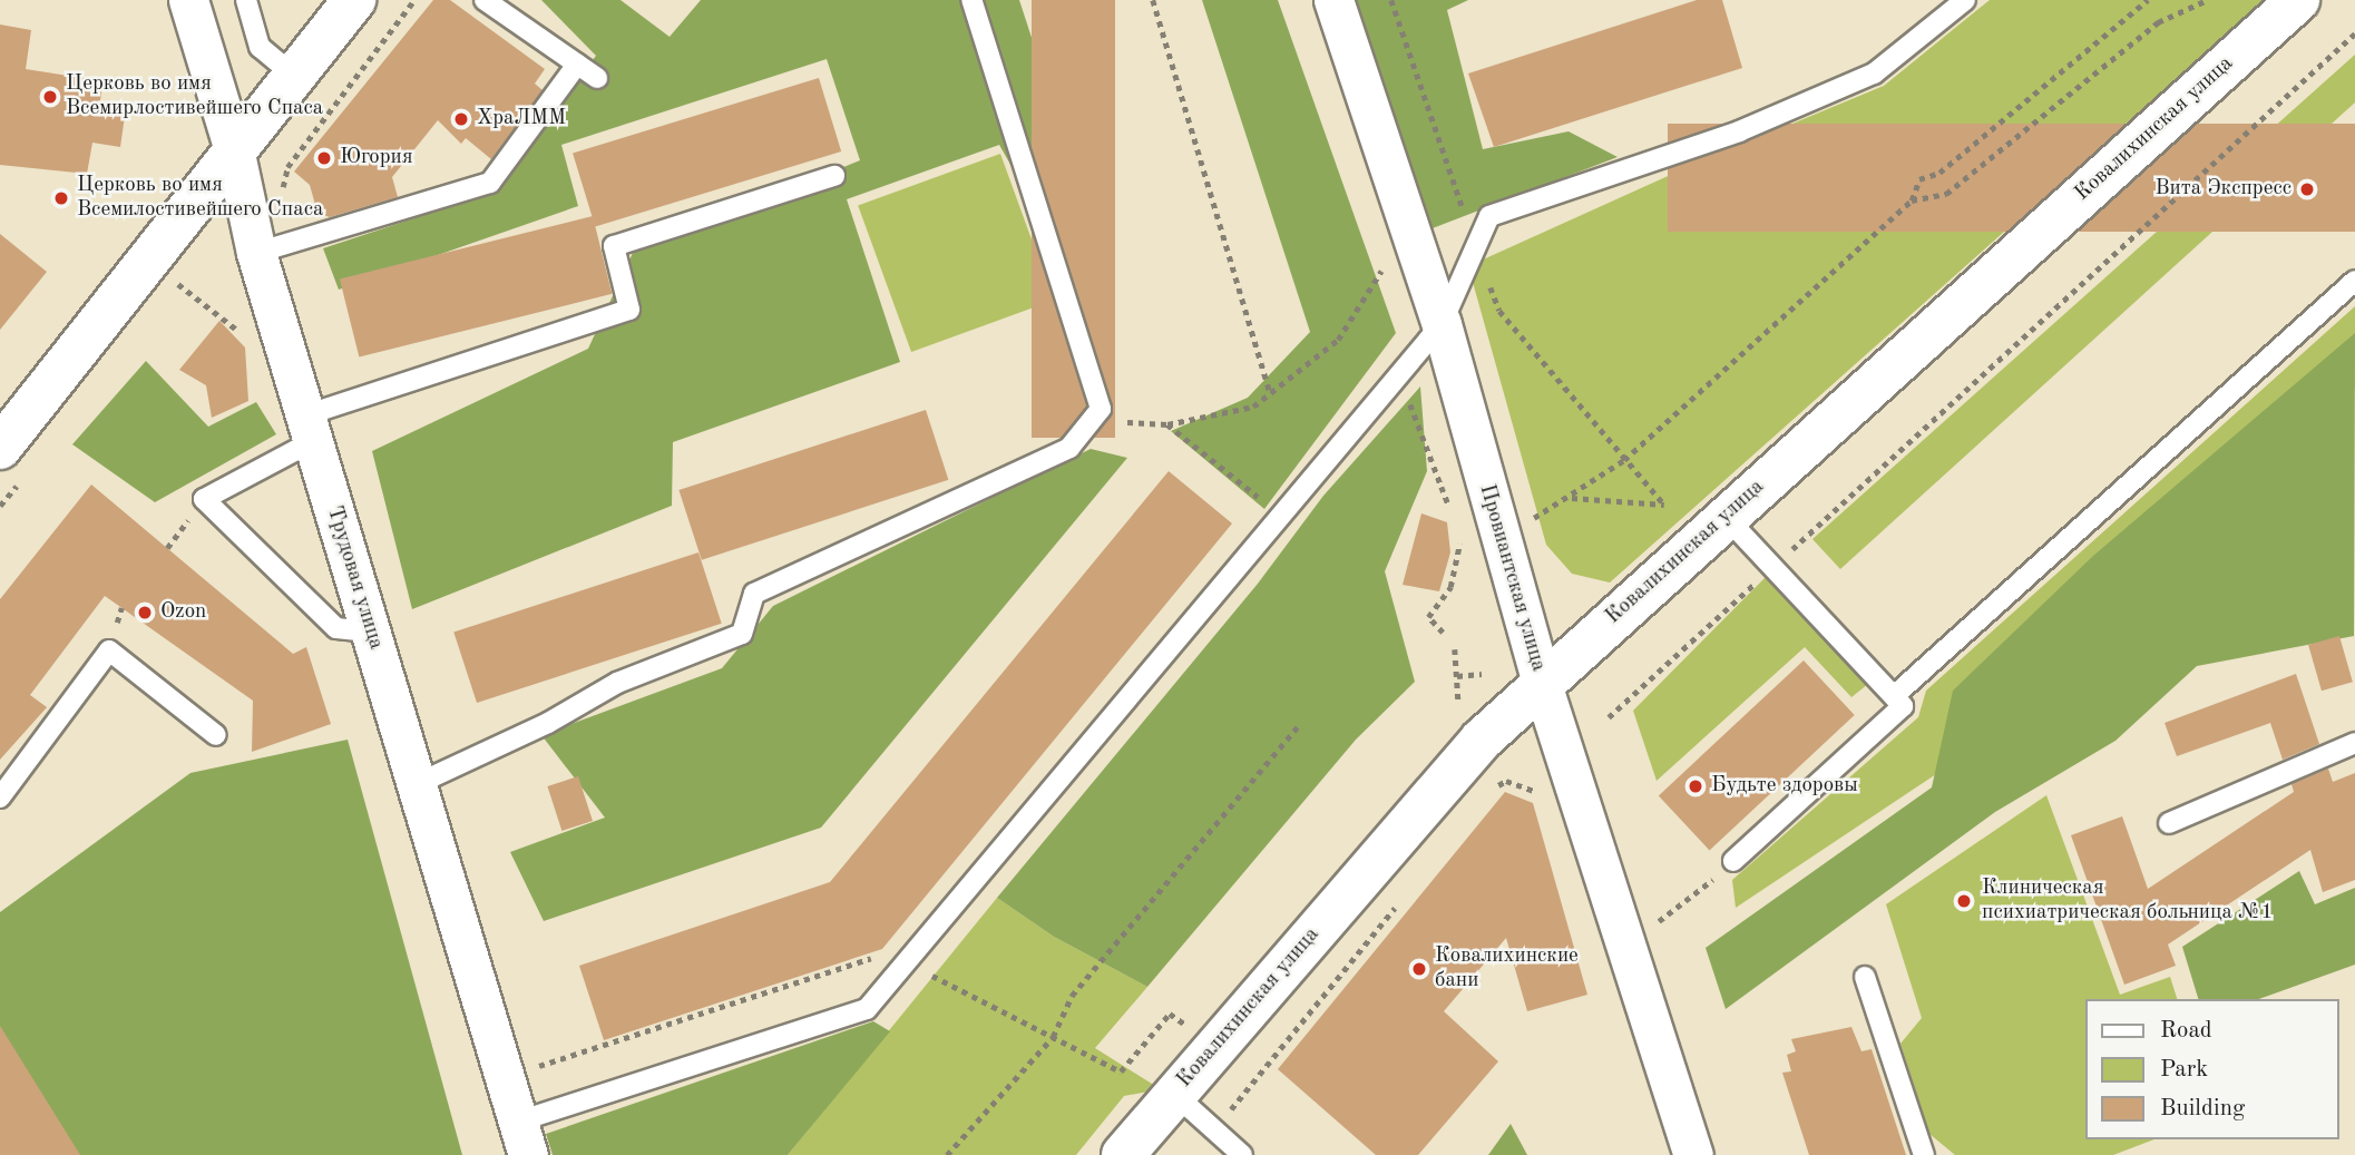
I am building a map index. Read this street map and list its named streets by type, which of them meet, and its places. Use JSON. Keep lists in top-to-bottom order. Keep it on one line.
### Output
{"streets":{"street":["Ковалихинская улица","Трудовая улица","Провиантская улица"]},"crossings":[["Ковалихинская улица","Провиантская улица"]],"places":["Церковь во имя Всемирлостивейшего Спаса","ХраЛММ","Югория","Вита Экспресс","Церковь во имя Всемилостивейшего Спаса","Ozon","Будьте здоровы","Клиническая психиатрическая больница №1","Ковалихинские бани"],"legend":["Road","Park","Building"]}
